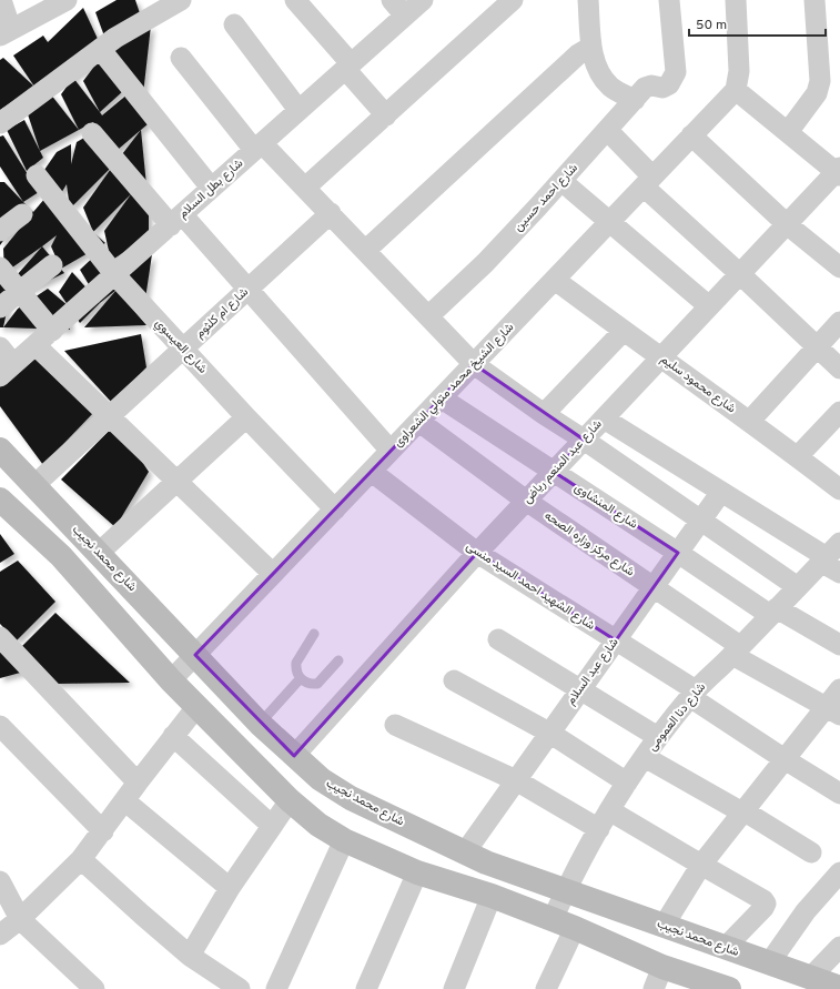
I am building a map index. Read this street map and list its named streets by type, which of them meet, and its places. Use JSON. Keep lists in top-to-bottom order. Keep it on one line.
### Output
{"streets":{"main road":["شارع محمد نجيب"],"street":["شارع بطل السلام","شارع احمد حسين","شارع ام كلثوم","شارع العيسوي","شارع محمود سليم","شارع الشيخ محمد متولي الشعراوى","شارع عبد المنعم رياض","شارع المنشاوى","شارع مركز وزاره الصحه","شارع الشهيد احمد السيد منسى","شارع عبد السلام","شارع دنا العمومى"]},"crossings":[["شارع بطل السلام","شارع العيسوي"],["شارع ام كلثوم","شارع العيسوي"],["شارع ام كلثوم","شارع محمد نجيب"],["شارع العيسوي","شارع الشيخ محمد متولي الشعراوى"],["شارع محمود سليم","شارع الشيخ محمد متولي الشعراوى"],["شارع محمود سليم","شارع عبد المنعم رياض"],["شارع الشيخ محمد متولي الشعراوى","شارع المنشاوى"],["شارع الشيخ محمد متولي الشعراوى","شارع مركز وزاره الصحه"],["شارع الشيخ محمد متولي الشعراوى","شارع محمد نجيب"],["شارع الشيخ محمد متولي الشعراوى","شارع الشهيد احمد السيد منسى"],["شارع عبد المنعم رياض","شارع المنشاوى"],["شارع عبد المنعم رياض","شارع مركز وزاره الصحه"],["شارع عبد المنعم رياض","شارع محمد نجيب"],["شارع عبد المنعم رياض","شارع الشهيد احمد السيد منسى"],["شارع المنشاوى","شارع عبد السلام"],["شارع المنشاوى","شارع دنا العمومى"],["شارع مركز وزاره الصحه","شارع عبد السلام"],["شارع مركز وزاره الصحه","شارع دنا العمومى"],["شارع محمد نجيب","شارع عبد السلام"],["شارع محمد نجيب","شارع دنا العمومى"],["شارع الشهيد احمد السيد منسى","شارع عبد السلام"],["شارع الشهيد احمد السيد منسى","شارع دنا العمومى"]],"scale_bar":"50 m"}
